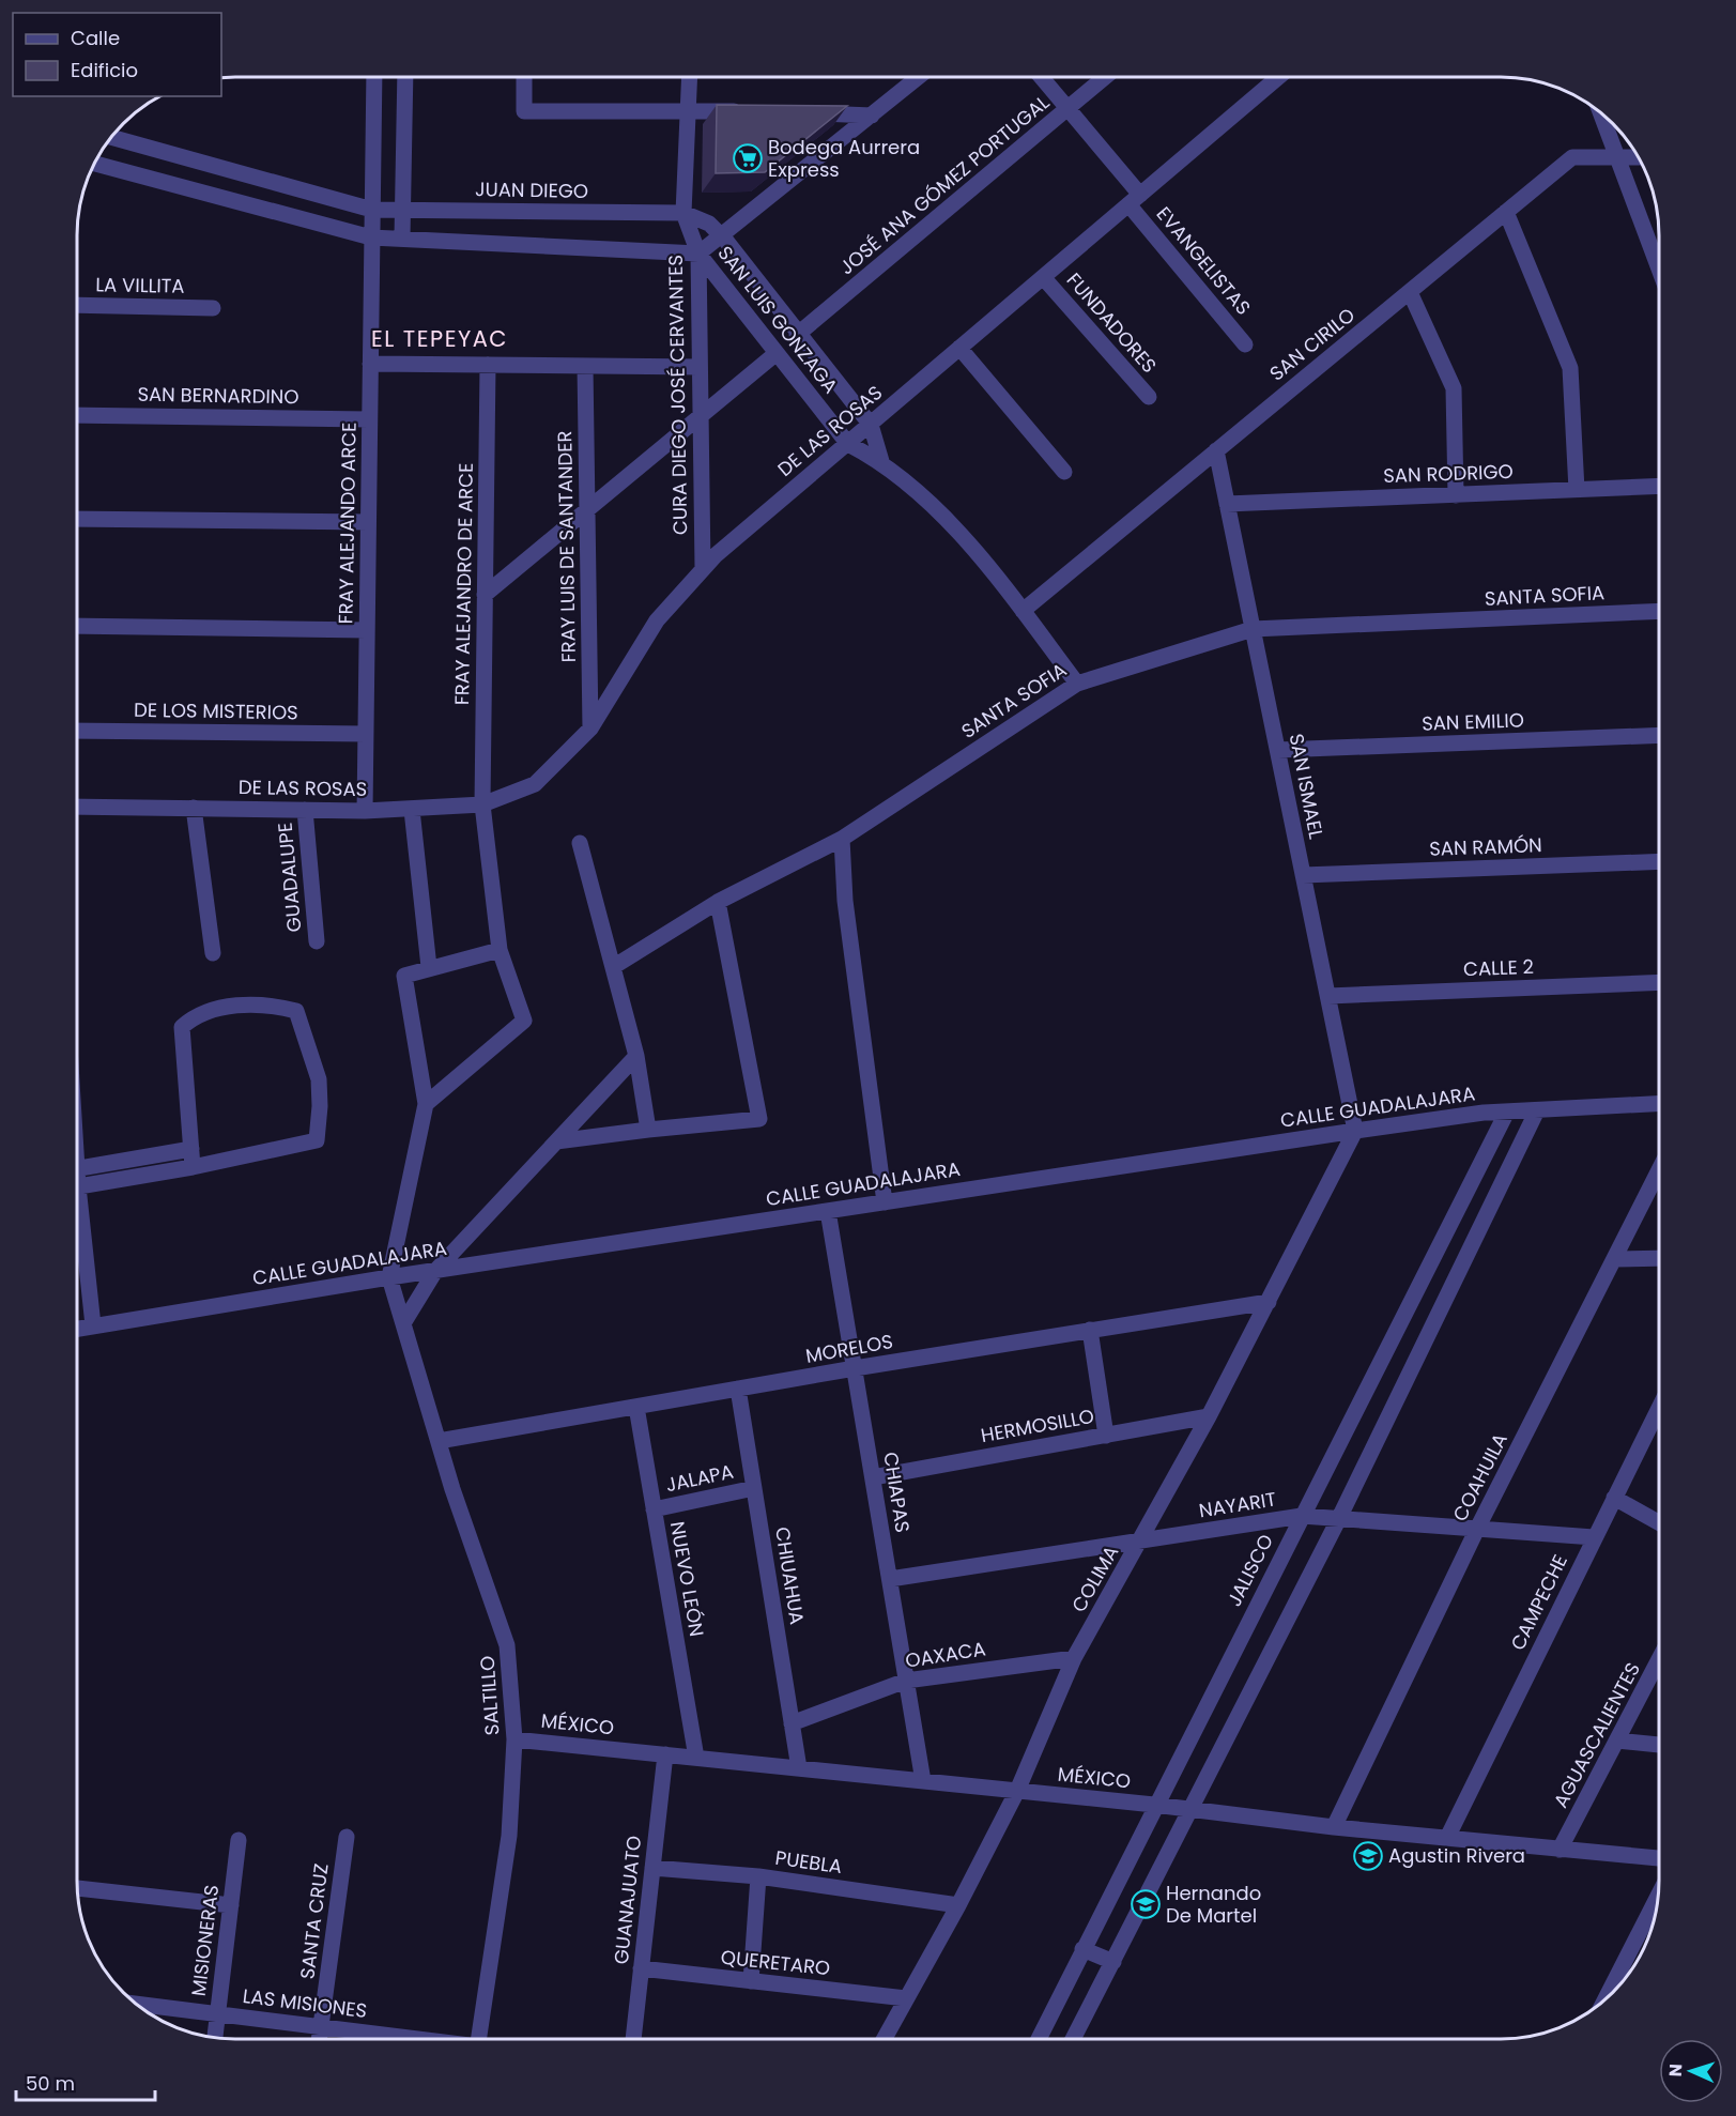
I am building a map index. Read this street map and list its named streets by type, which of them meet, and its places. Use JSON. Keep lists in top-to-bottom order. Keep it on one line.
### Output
{"streets":{"street":["JOSÉ ANA GÓMEZ PORTUGAL","JUAN DIEGO","EVANGELISTAS","LA VILLITA","SAN LUIS GONZAGA","FUNDADORES","SAN CIRILO","CURA DIEGO JOSÉ CERVANTES","SAN BERNARDINO","DE LAS ROSAS","SAN RODRIGO","FRAY ALEJANDO ARCE","FRAY LUIS DE SANTANDER","FRAY ALEJANDRO DE ARCE","SANTA SOFIA","DE LOS MISTERIOS","SAN EMILIO","SAN ISMAEL","SAN RAMÓN","GUADALUPE","CALLE 2","CALLE GUADALAJARA","MORELOS","HERMOSILLO","COAHUILA","JALAPA","CHIAPAS","NAYARIT","JALISCO","CHIUAHUA","NUEVO LEÓN","COLIMA","CAMPECHE","OAXACA","SALTILLO","MÉXICO","AGUASCALIENTES","PUEBLA","GUANAJUATO","SANTA CRUZ","MISIONERAS","QUERETARO","LAS MISIONES"]},"crossings":[["JOSÉ ANA GÓMEZ PORTUGAL","JUAN DIEGO"],["JOSÉ ANA GÓMEZ PORTUGAL","EVANGELISTAS"],["JUAN DIEGO","CURA DIEGO JOSÉ CERVANTES"],["JUAN DIEGO","DE LAS ROSAS"],["JUAN DIEGO","FRAY ALEJANDO ARCE"],["EVANGELISTAS","DE LAS ROSAS"],["SAN LUIS GONZAGA","SAN CIRILO"],["SAN LUIS GONZAGA","CURA DIEGO JOSÉ CERVANTES"],["SAN LUIS GONZAGA","DE LAS ROSAS"],["SAN LUIS GONZAGA","SANTA SOFIA"],["FUNDADORES","DE LAS ROSAS"],["SAN CIRILO","SAN ISMAEL"],["CURA DIEGO JOSÉ CERVANTES","DE LAS ROSAS"],["SAN BERNARDINO","FRAY ALEJANDO ARCE"],["DE LAS ROSAS","FRAY ALEJANDO ARCE"],["DE LAS ROSAS","FRAY LUIS DE SANTANDER"],["DE LAS ROSAS","FRAY ALEJANDRO DE ARCE"],["DE LAS ROSAS","GUADALUPE"],["SAN RODRIGO","SAN ISMAEL"],["FRAY ALEJANDO ARCE","DE LOS MISTERIOS"],["SANTA SOFIA","SAN ISMAEL"],["SAN EMILIO","SAN ISMAEL"],["SAN ISMAEL","SAN RAMÓN"],["SAN ISMAEL","CALLE 2"],["SAN ISMAEL","CALLE GUADALAJARA"],["SAN ISMAEL","COLIMA"],["CALLE GUADALAJARA","CHIAPAS"],["CALLE GUADALAJARA","JALISCO"],["CALLE GUADALAJARA","COLIMA"],["CALLE GUADALAJARA","SALTILLO"],["MORELOS","CHIAPAS"],["MORELOS","CHIUAHUA"],["MORELOS","NUEVO LEÓN"],["MORELOS","COLIMA"],["MORELOS","SALTILLO"],["HERMOSILLO","CHIAPAS"],["HERMOSILLO","COLIMA"],["COAHUILA","NAYARIT"],["COAHUILA","MÉXICO"],["JALAPA","CHIUAHUA"],["JALAPA","NUEVO LEÓN"],["CHIAPAS","NAYARIT"],["CHIAPAS","OAXACA"],["CHIAPAS","MÉXICO"],["NAYARIT","JALISCO"],["NAYARIT","COLIMA"],["NAYARIT","CAMPECHE"],["JALISCO","MÉXICO"],["CHIUAHUA","OAXACA"],["CHIUAHUA","MÉXICO"],["NUEVO LEÓN","MÉXICO"],["COLIMA","OAXACA"],["COLIMA","MÉXICO"],["COLIMA","PUEBLA"],["COLIMA","QUERETARO"],["CAMPECHE","MÉXICO"],["SALTILLO","MÉXICO"],["MÉXICO","AGUASCALIENTES"],["MÉXICO","GUANAJUATO"],["PUEBLA","GUANAJUATO"],["GUANAJUATO","QUERETARO"],["SANTA CRUZ","LAS MISIONES"],["MISIONERAS","LAS MISIONES"]],"districts":["EL TEPEYAC"],"places":{"supermarket":["Bodega Aurrera Express"],"school or university":["Agustin Rivera","Hernando De Martel"]},"legend":["Calle","Edificio"],"scale_bar":"50 m","north":"left"}
